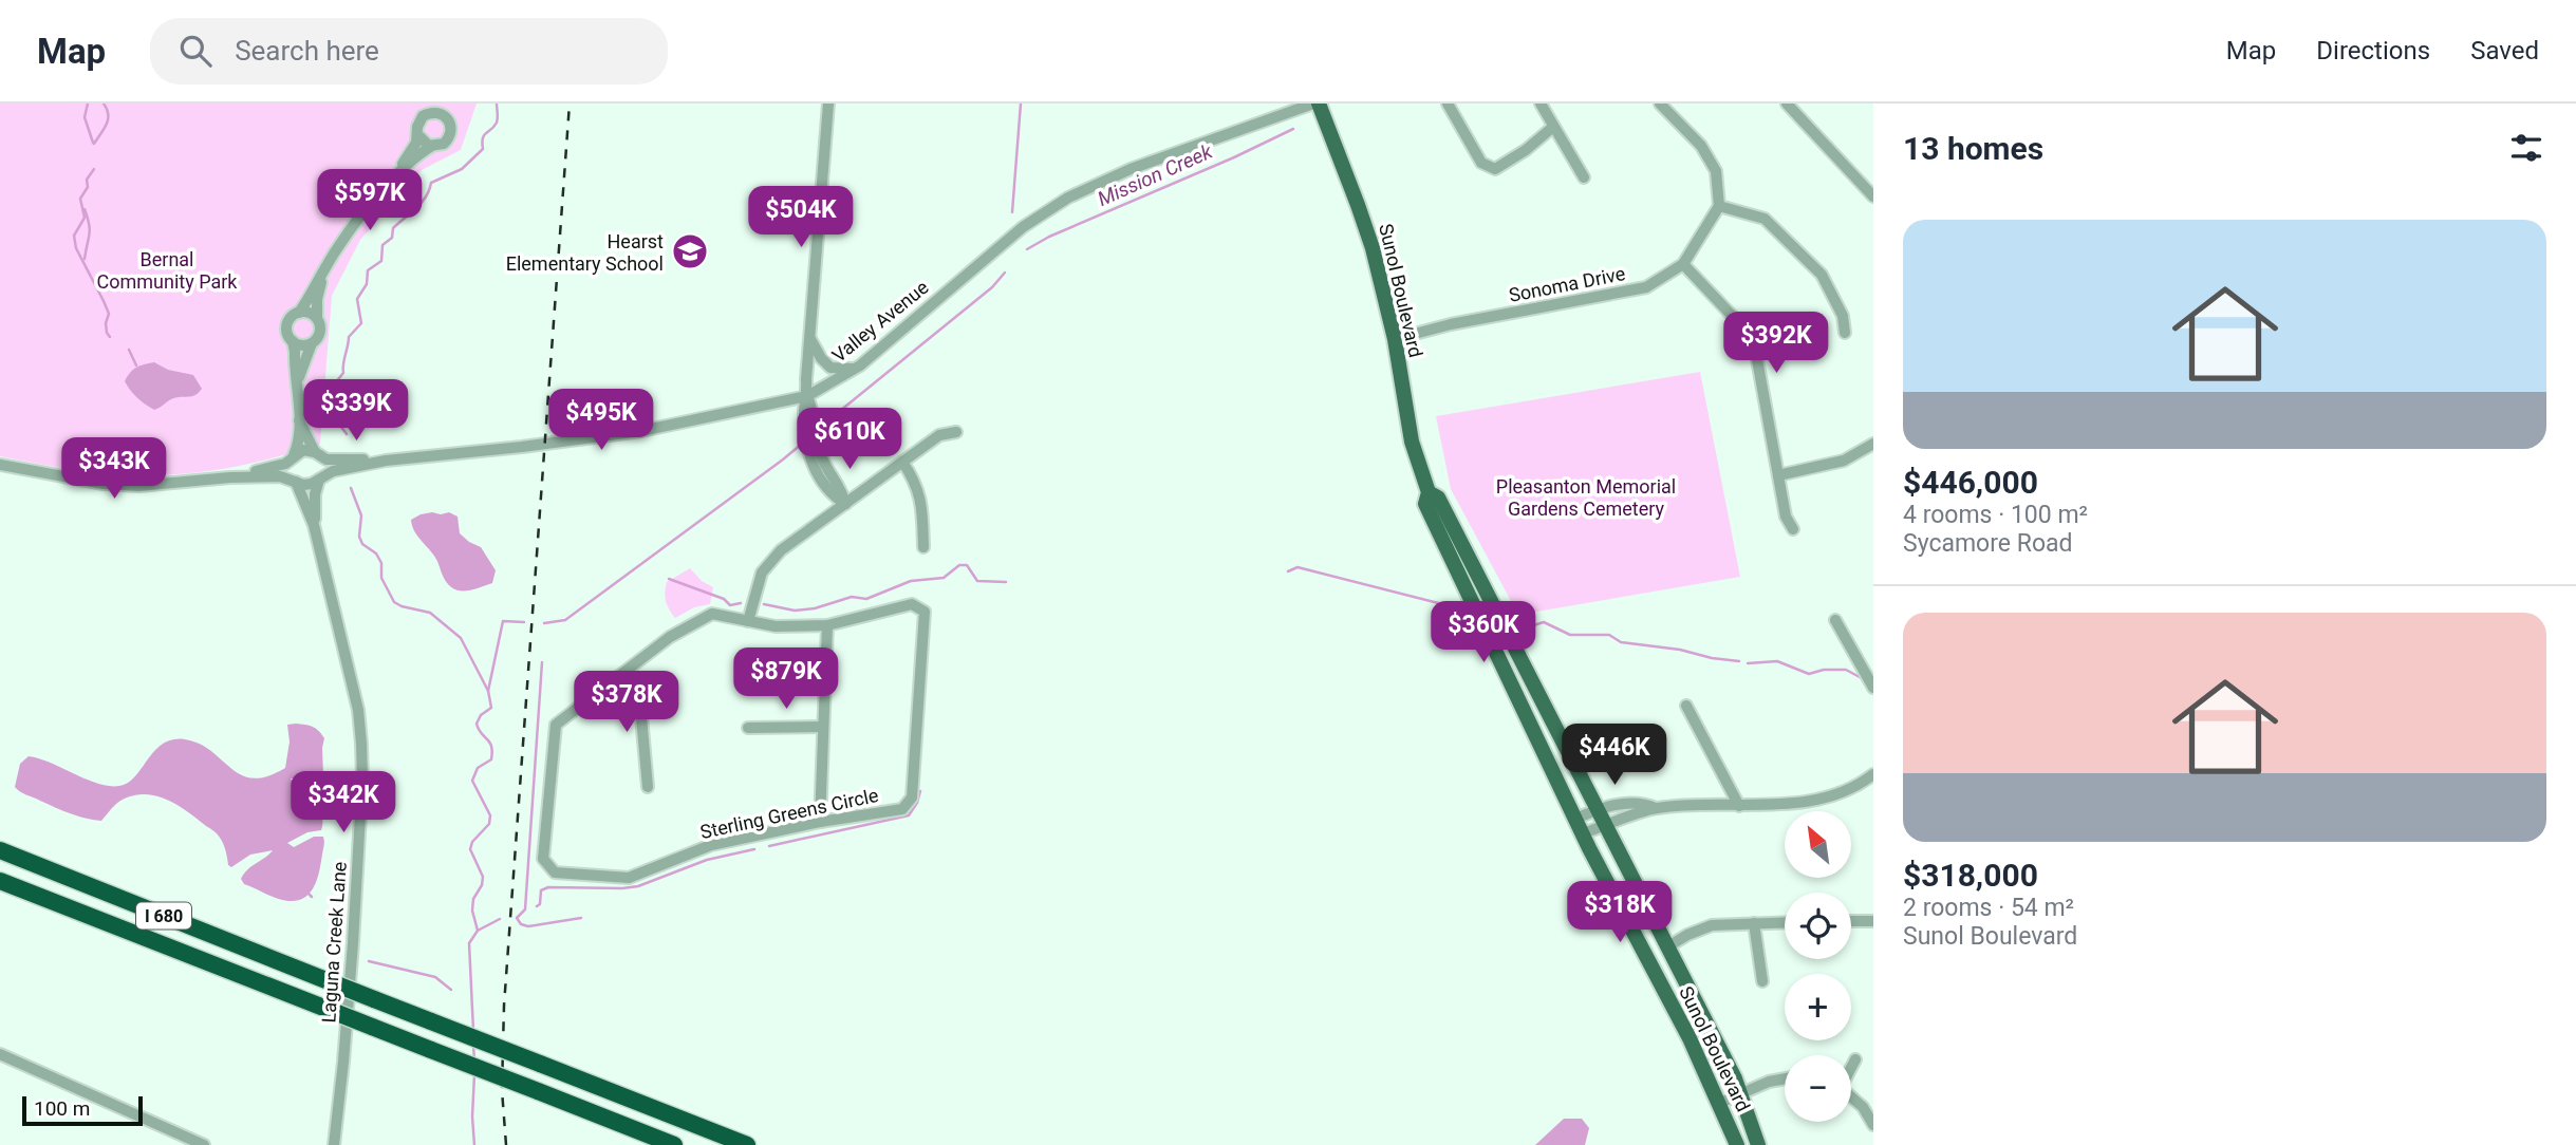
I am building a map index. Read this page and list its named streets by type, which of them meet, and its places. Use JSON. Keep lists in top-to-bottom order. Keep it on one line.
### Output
{"streets":{"highway":["I 680"],"main road":["Sunol Boulevard"],"street":["Sonoma Drive","Valley Avenue","Sterling Greens Circle","Laguna Creek Lane"]},"crossings":[["Sonoma Drive","Sunol Boulevard"],["Sunol Boulevard","Valley Avenue"],["Valley Avenue","Laguna Creek Lane"]],"water":["Mission Creek"],"parks":["Bernal Community Park","Pleasanton Memorial Gardens Cemetery"],"places":{"school or university":["Hearst Elementary School"]},"scale_bar":"100 m","north":"top left","page":{"header":"Map","search":"Search here","nav":["Map","Directions","Saved"],"heading":"13 homes","price":["$597K","$504K","$392K","$339K","$495K","$610K","$343K","$360K","$879K","$378K","$446K","$342K","$318K"],"list":[{"name":"$446,000","note":"4 rooms · 100 m² · Sycamore Road"},{"name":"$318,000","note":"2 rooms · 54 m² · Sunol Boulevard"}],"map_buttons":["+","−"],"scale":"100 m"}}
